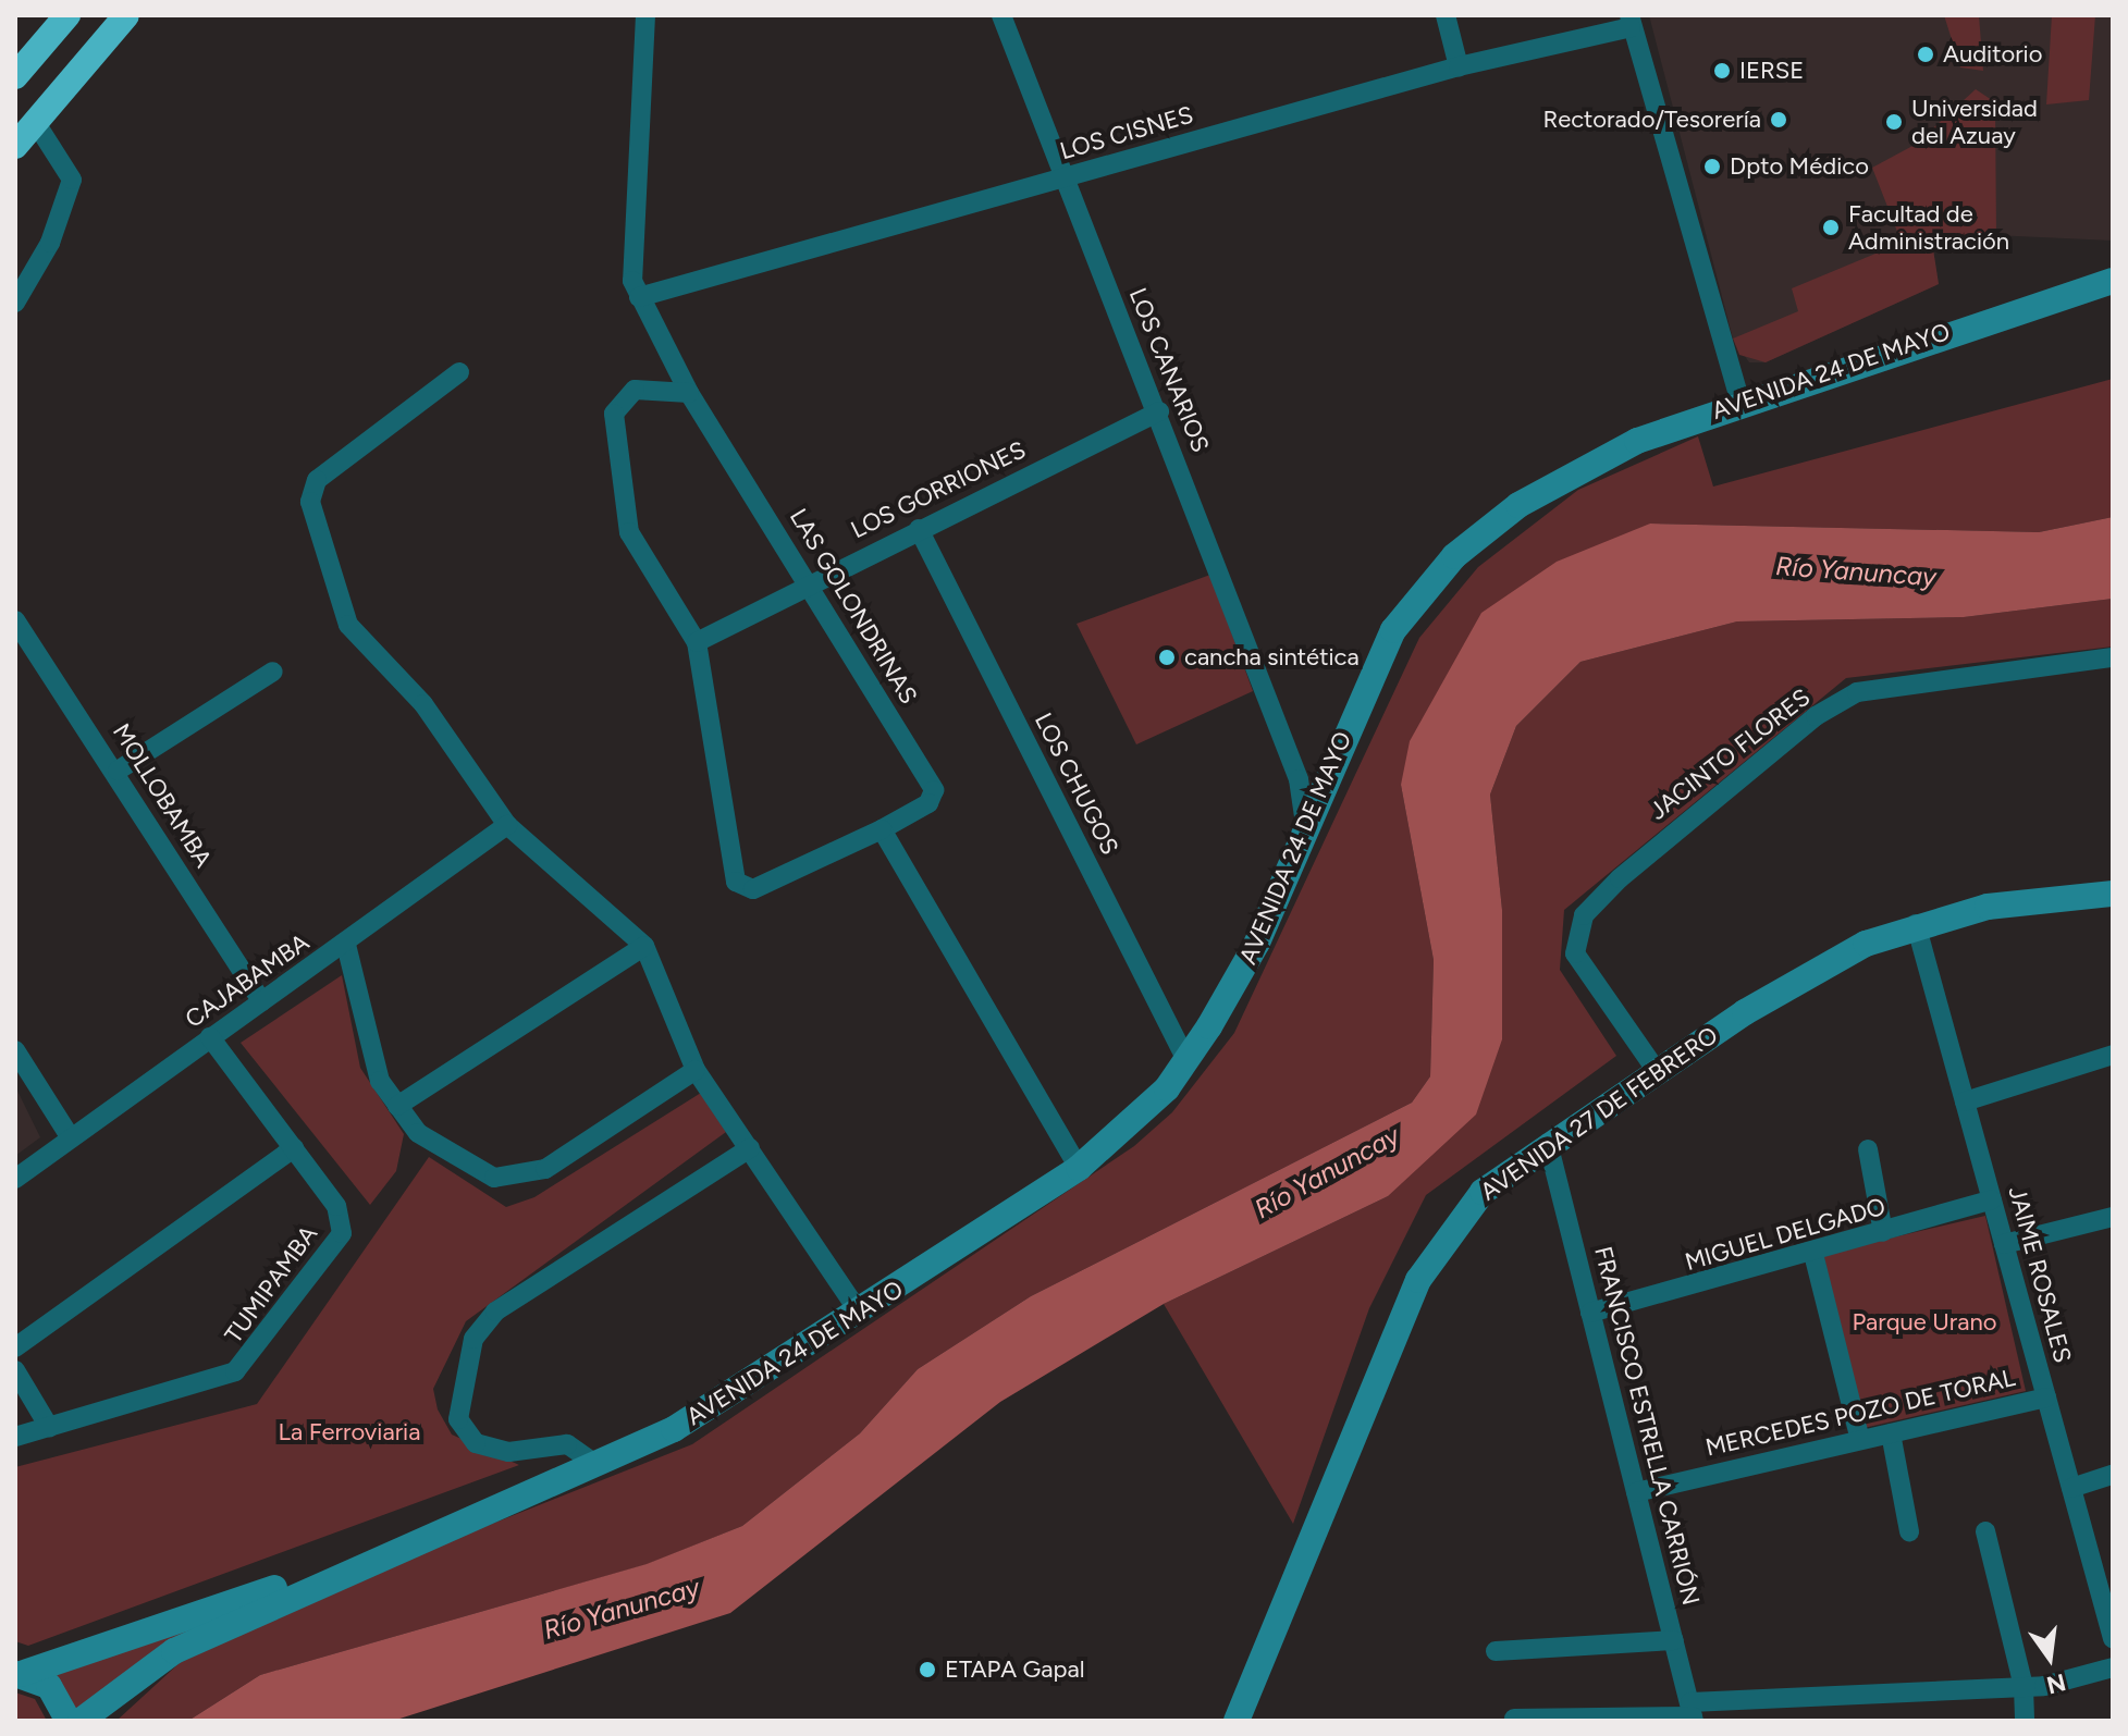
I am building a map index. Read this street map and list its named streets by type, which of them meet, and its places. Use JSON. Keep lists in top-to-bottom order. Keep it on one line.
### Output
{"streets":{"main road":["AVENIDA 24 DE MAYO","AVENIDA 27 DE FEBRERO"],"street":["LOS CISNES","LOS CANARIOS","LOS GORRIONES","LAS GOLONDRINAS","JACINTO FLORES","LOS CHUGOS","MOLLOBAMBA","CAJABAMBA","MIGUEL DELGADO","JAIME ROSALES","TUMIPAMBA","MERCEDES POZO DE TORAL","FRANCISCO ESTRELLA CARRIÓN"]},"crossings":[["LOS CISNES","LOS CANARIOS"],["LOS CISNES","LAS GOLONDRINAS"],["LOS CANARIOS","AVENIDA 24 DE MAYO"],["LOS CANARIOS","LOS GORRIONES"],["AVENIDA 24 DE MAYO","LOS CHUGOS"],["LOS GORRIONES","LAS GOLONDRINAS"],["LOS GORRIONES","LOS CHUGOS"],["JACINTO FLORES","AVENIDA 27 DE FEBRERO"],["MOLLOBAMBA","CAJABAMBA"],["CAJABAMBA","TUMIPAMBA"],["AVENIDA 27 DE FEBRERO","JAIME ROSALES"],["AVENIDA 27 DE FEBRERO","FRANCISCO ESTRELLA CARRIÓN"],["MIGUEL DELGADO","JAIME ROSALES"],["MIGUEL DELGADO","FRANCISCO ESTRELLA CARRIÓN"],["JAIME ROSALES","MERCEDES POZO DE TORAL"],["MERCEDES POZO DE TORAL","FRANCISCO ESTRELLA CARRIÓN"]],"water":["Río Yanuncay"],"parks":["Parque Urano","La Ferroviaria"],"places":["Auditorio","IERSE","Rectorado/Tesorería","Universidad del Azuay","Dpto Médico","Facultad de Administración","cancha sintética","ETAPA Gapal"],"north":"bottom"}
